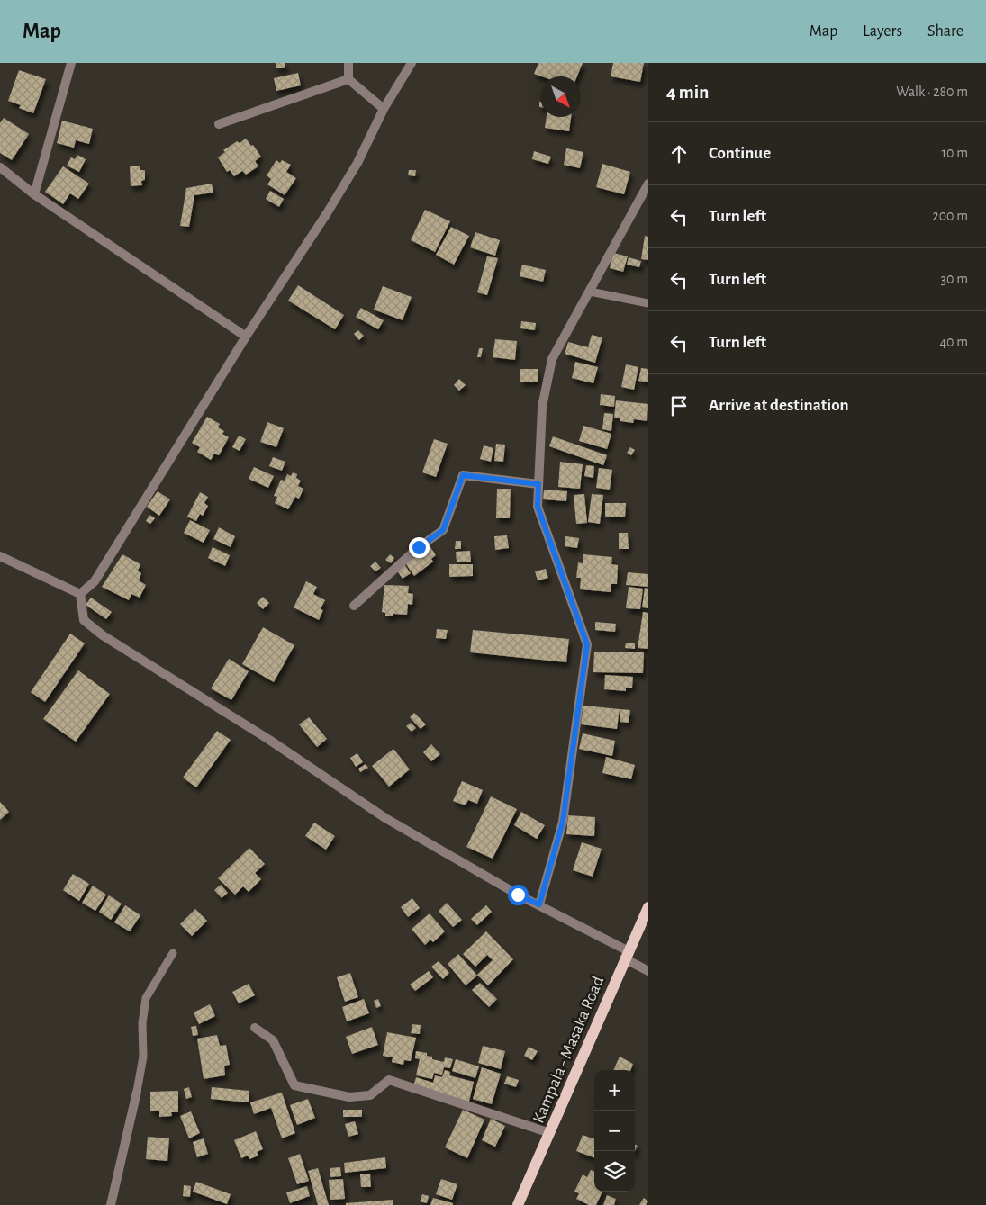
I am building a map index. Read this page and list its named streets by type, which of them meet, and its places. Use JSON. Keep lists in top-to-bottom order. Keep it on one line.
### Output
{"streets":{"main road":["Kampala - Masaka Road"]},"north":"bottom right","page":{"header":"Map","nav":["Map","Layers","Share"],"heading":["4 min","Walk · 280 m"],"list":[["Continue","10 m"],["Turn left","200 m"],["Turn left","30 m"],["Turn left","40 m"],"Arrive at destination"],"map_buttons":["+","−"]}}
